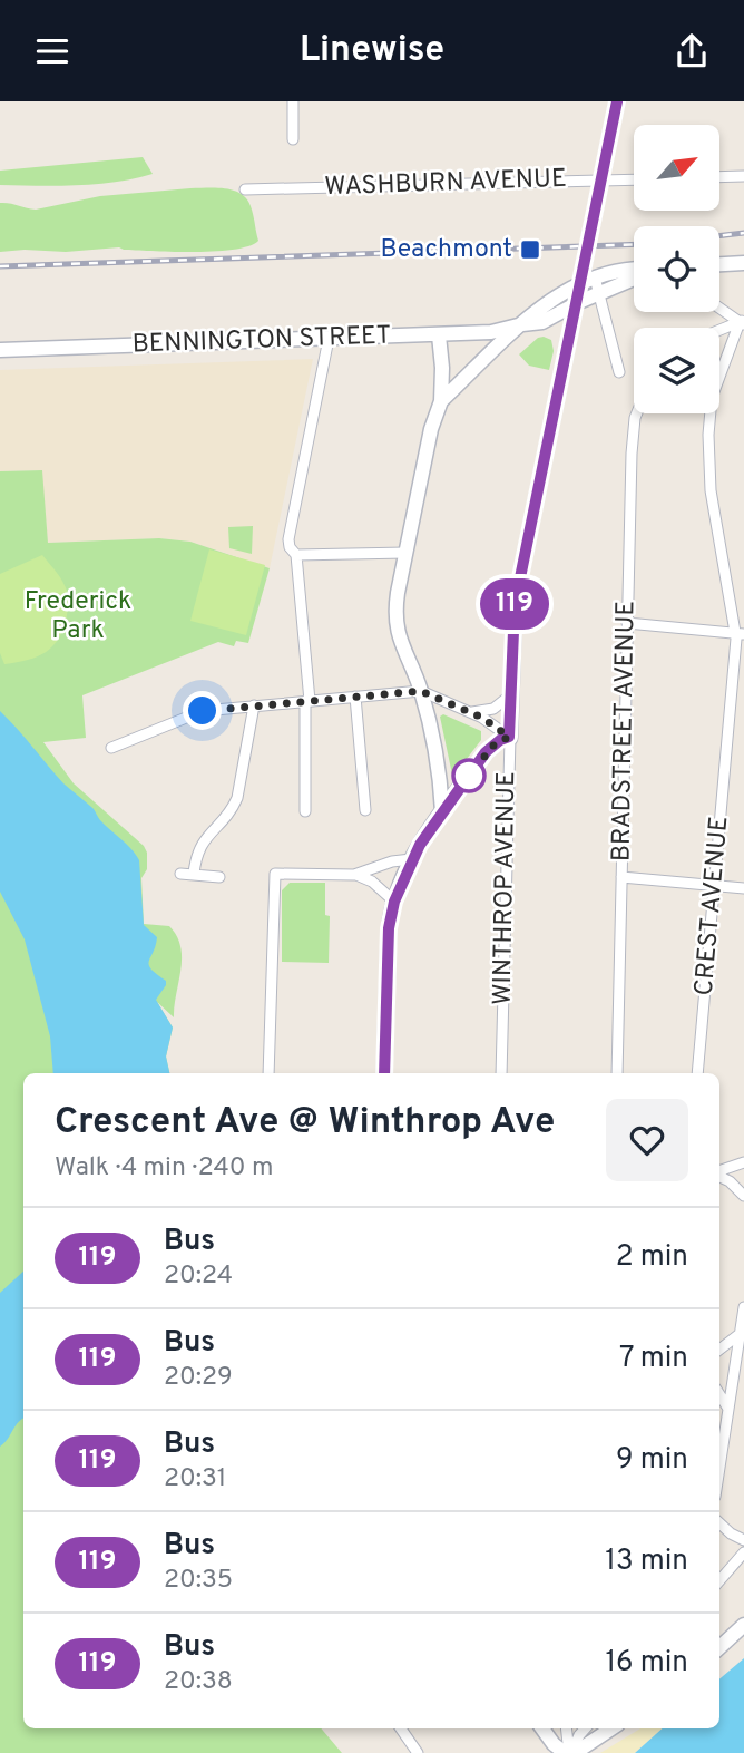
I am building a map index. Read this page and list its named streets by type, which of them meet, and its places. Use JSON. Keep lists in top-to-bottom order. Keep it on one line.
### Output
{"streets":{"street":["WASHBURN AVENUE","BENNINGTON STREET","BRADSTREET AVENUE","WINTHROP AVENUE","CREST AVENUE"]},"crossings":[["WASHBURN AVENUE","WINTHROP AVENUE"],["BENNINGTON STREET","WINTHROP AVENUE"]],"parks":["Frederick Park"],"places":{"transit":["Beachmont"]},"lines":["bus line 119"],"north":"top right","page":{"header":"Linewise","on_map":"119","heading":["Crescent Ave @ Winthrop Ave","Walk · 4 min · 240 m"],"list":[{"mark":"119","name":"Bus","note":"20:24","value":"2 min"},{"mark":"119","name":"Bus","note":"20:29","value":"7 min"},{"mark":"119","name":"Bus","note":"20:31","value":"9 min"},{"mark":"119","name":"Bus","note":"20:35","value":"13 min"},{"mark":"119","name":"Bus","note":"20:38","value":"16 min"}]}}
